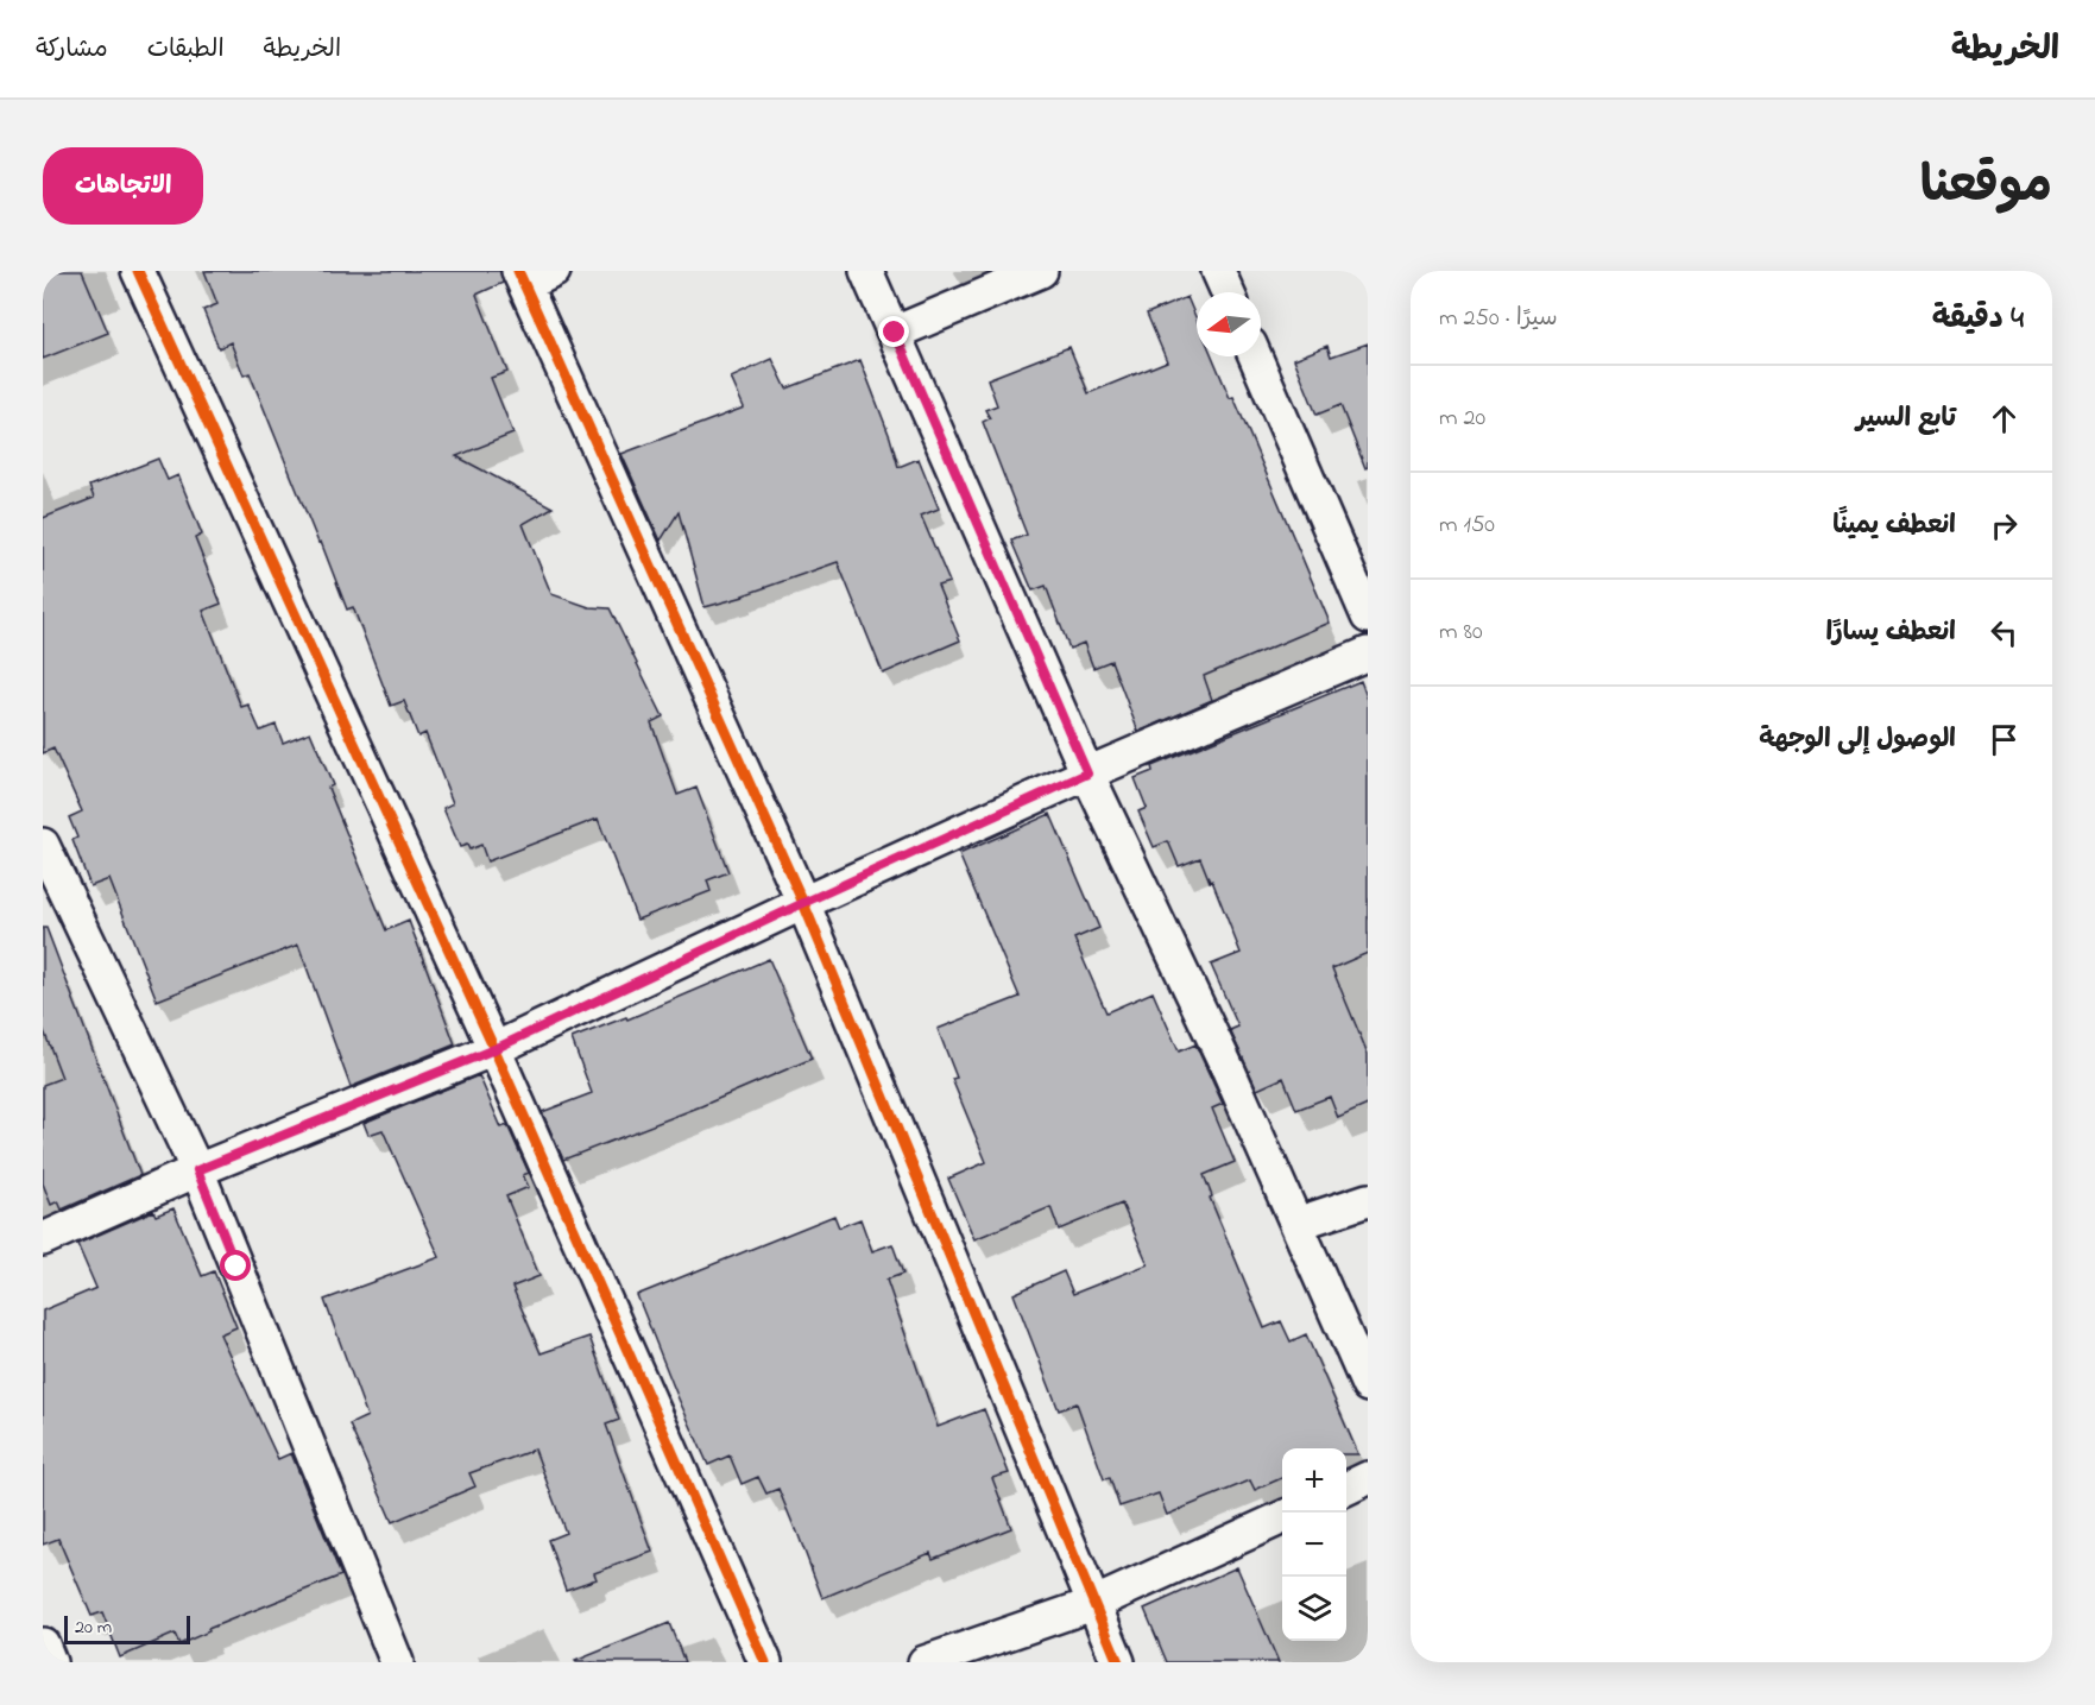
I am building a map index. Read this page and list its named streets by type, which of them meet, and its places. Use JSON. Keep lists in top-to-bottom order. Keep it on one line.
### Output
{"scale_bar":"20 m","north":"left","page":{"header":"الخريطة","nav":["الخريطة","الطبقات","مشاركة"],"title":"موقعنا","buttons":"الاتجاهات","heading":["4 دقيقة","سيرًا · 250 m"],"list":[["تابع السير","20 m"],["انعطف يمينًا","150 m"],["انعطف يسارًا","80 m"],"الوصول إلى الوجهة"],"map_buttons":["+","−"],"scale":"20 m"}}
